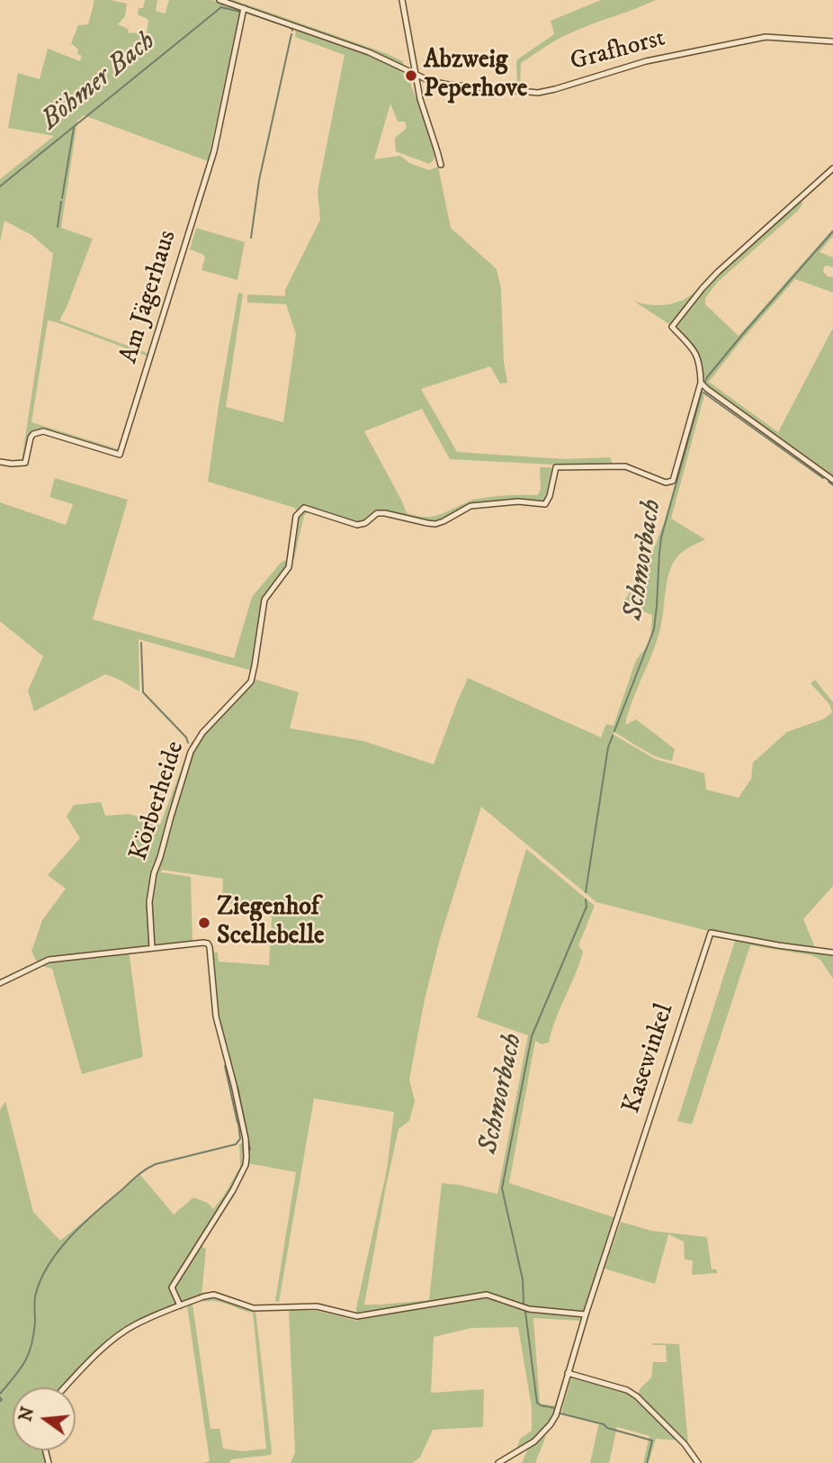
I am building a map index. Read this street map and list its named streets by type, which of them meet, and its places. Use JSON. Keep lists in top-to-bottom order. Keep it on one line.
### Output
{"streets":{"street":["Grafhorst","Am Jägerhaus","Körberheide","Kasewinkel"]},"water":["Böhmer Bach","Schmorbach"],"places":["Abzweig Peperhove","Ziegenhof Scellebelle"],"north":"left"}
